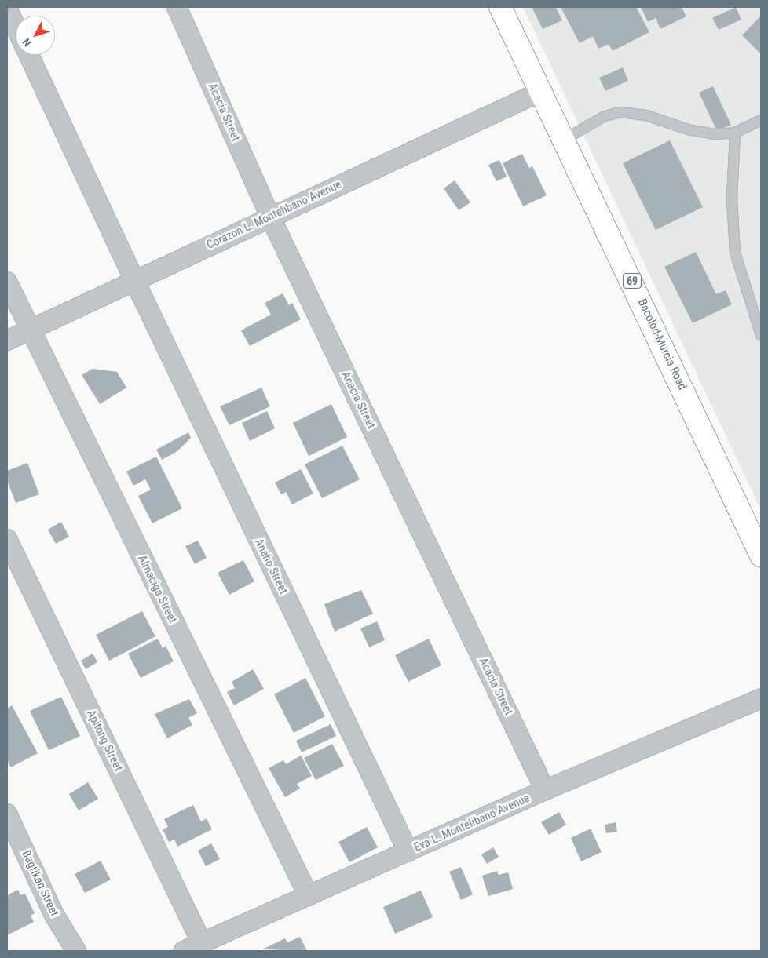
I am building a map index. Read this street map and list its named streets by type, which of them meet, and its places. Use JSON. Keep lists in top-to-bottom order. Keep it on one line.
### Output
{"streets":{"highway":["69","Bacolod-Murcia Road"],"street":["Acacia Street","Corazon L. Montelibano Avenue","Anaho Street","Almaciga Street","Apitong Street","Eva L. Montelibano Avenue","Bagtikan Street"]},"crossings":[["Acacia Street","Corazon L. Montelibano Avenue"],["Acacia Street","Eva L. Montelibano Avenue"],["Corazon L. Montelibano Avenue","Bacolod-Murcia Road"],["Corazon L. Montelibano Avenue","Anaho Street"],["Corazon L. Montelibano Avenue","Almaciga Street"],["Anaho Street","Eva L. Montelibano Avenue"],["Almaciga Street","Eva L. Montelibano Avenue"],["Apitong Street","Eva L. Montelibano Avenue"]],"north":"bottom left"}
